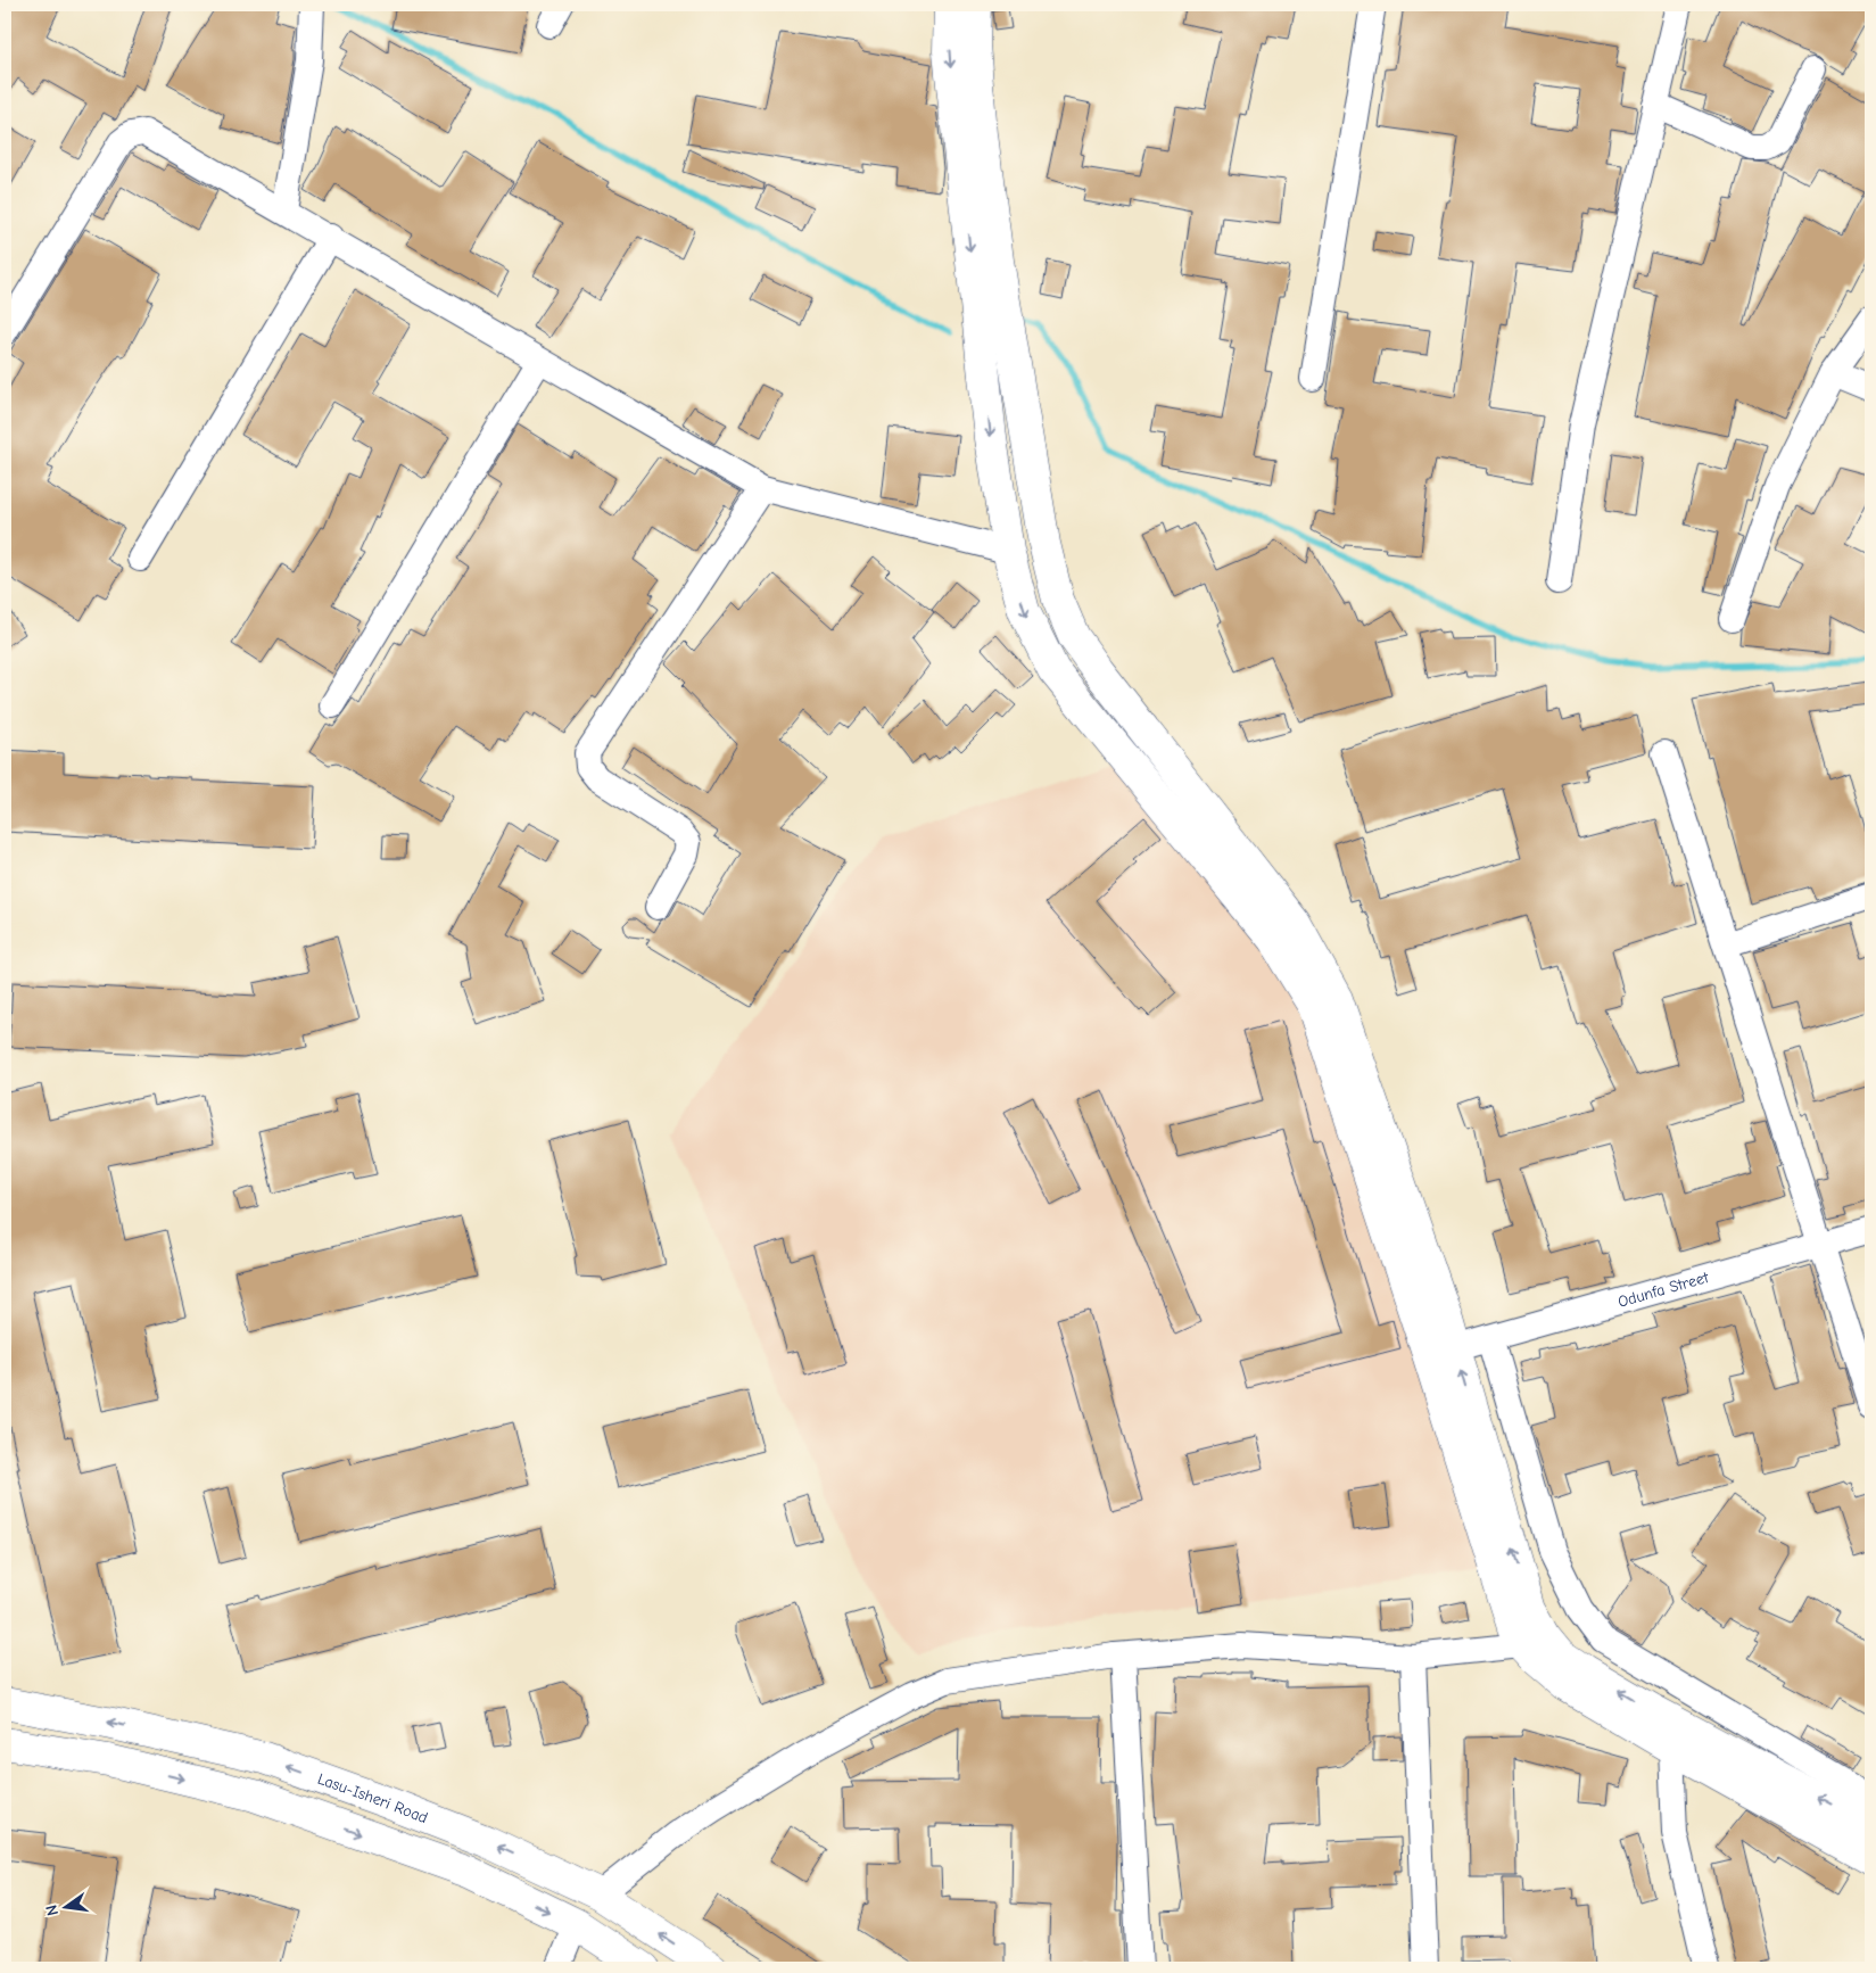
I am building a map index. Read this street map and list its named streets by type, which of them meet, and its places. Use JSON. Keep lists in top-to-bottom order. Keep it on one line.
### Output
{"streets":{"main road":["Lasu-Isheri Road"],"street":["Odunfa Street"]},"north":"left"}
